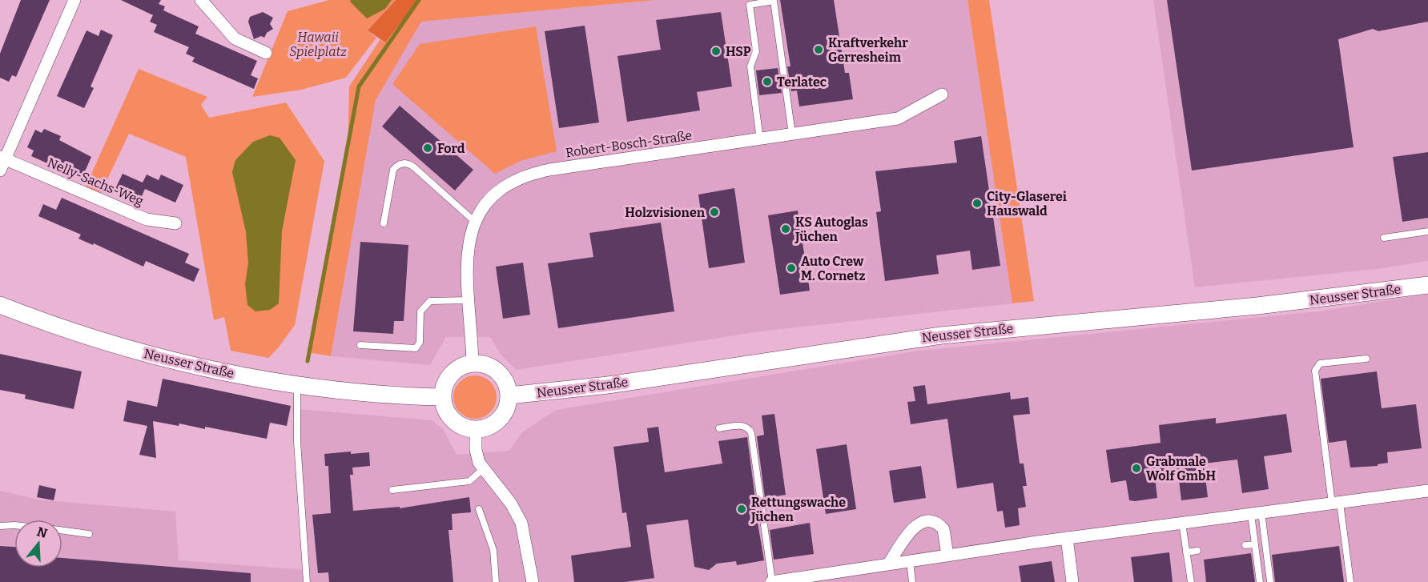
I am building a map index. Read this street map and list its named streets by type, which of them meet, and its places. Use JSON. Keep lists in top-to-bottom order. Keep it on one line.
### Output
{"streets":{"main road":["Neusser Straße"],"street":["Robert-Bosch-Straße","Nelly-Sachs-Weg"]},"crossings":[["Robert-Bosch-Straße","Neusser Straße"]],"parks":["Hawaii Spielplatz"],"places":["Kraftverkehr Gerresheim","HSP","Terlatec","Ford","City-Glaserei Hauswald","Holzvisionen","KS Autoglas Jüchen","Auto Crew M. Cornetz","Grabmale Wolf GmbH","Rettungswache Jüchen"],"north":"top"}
